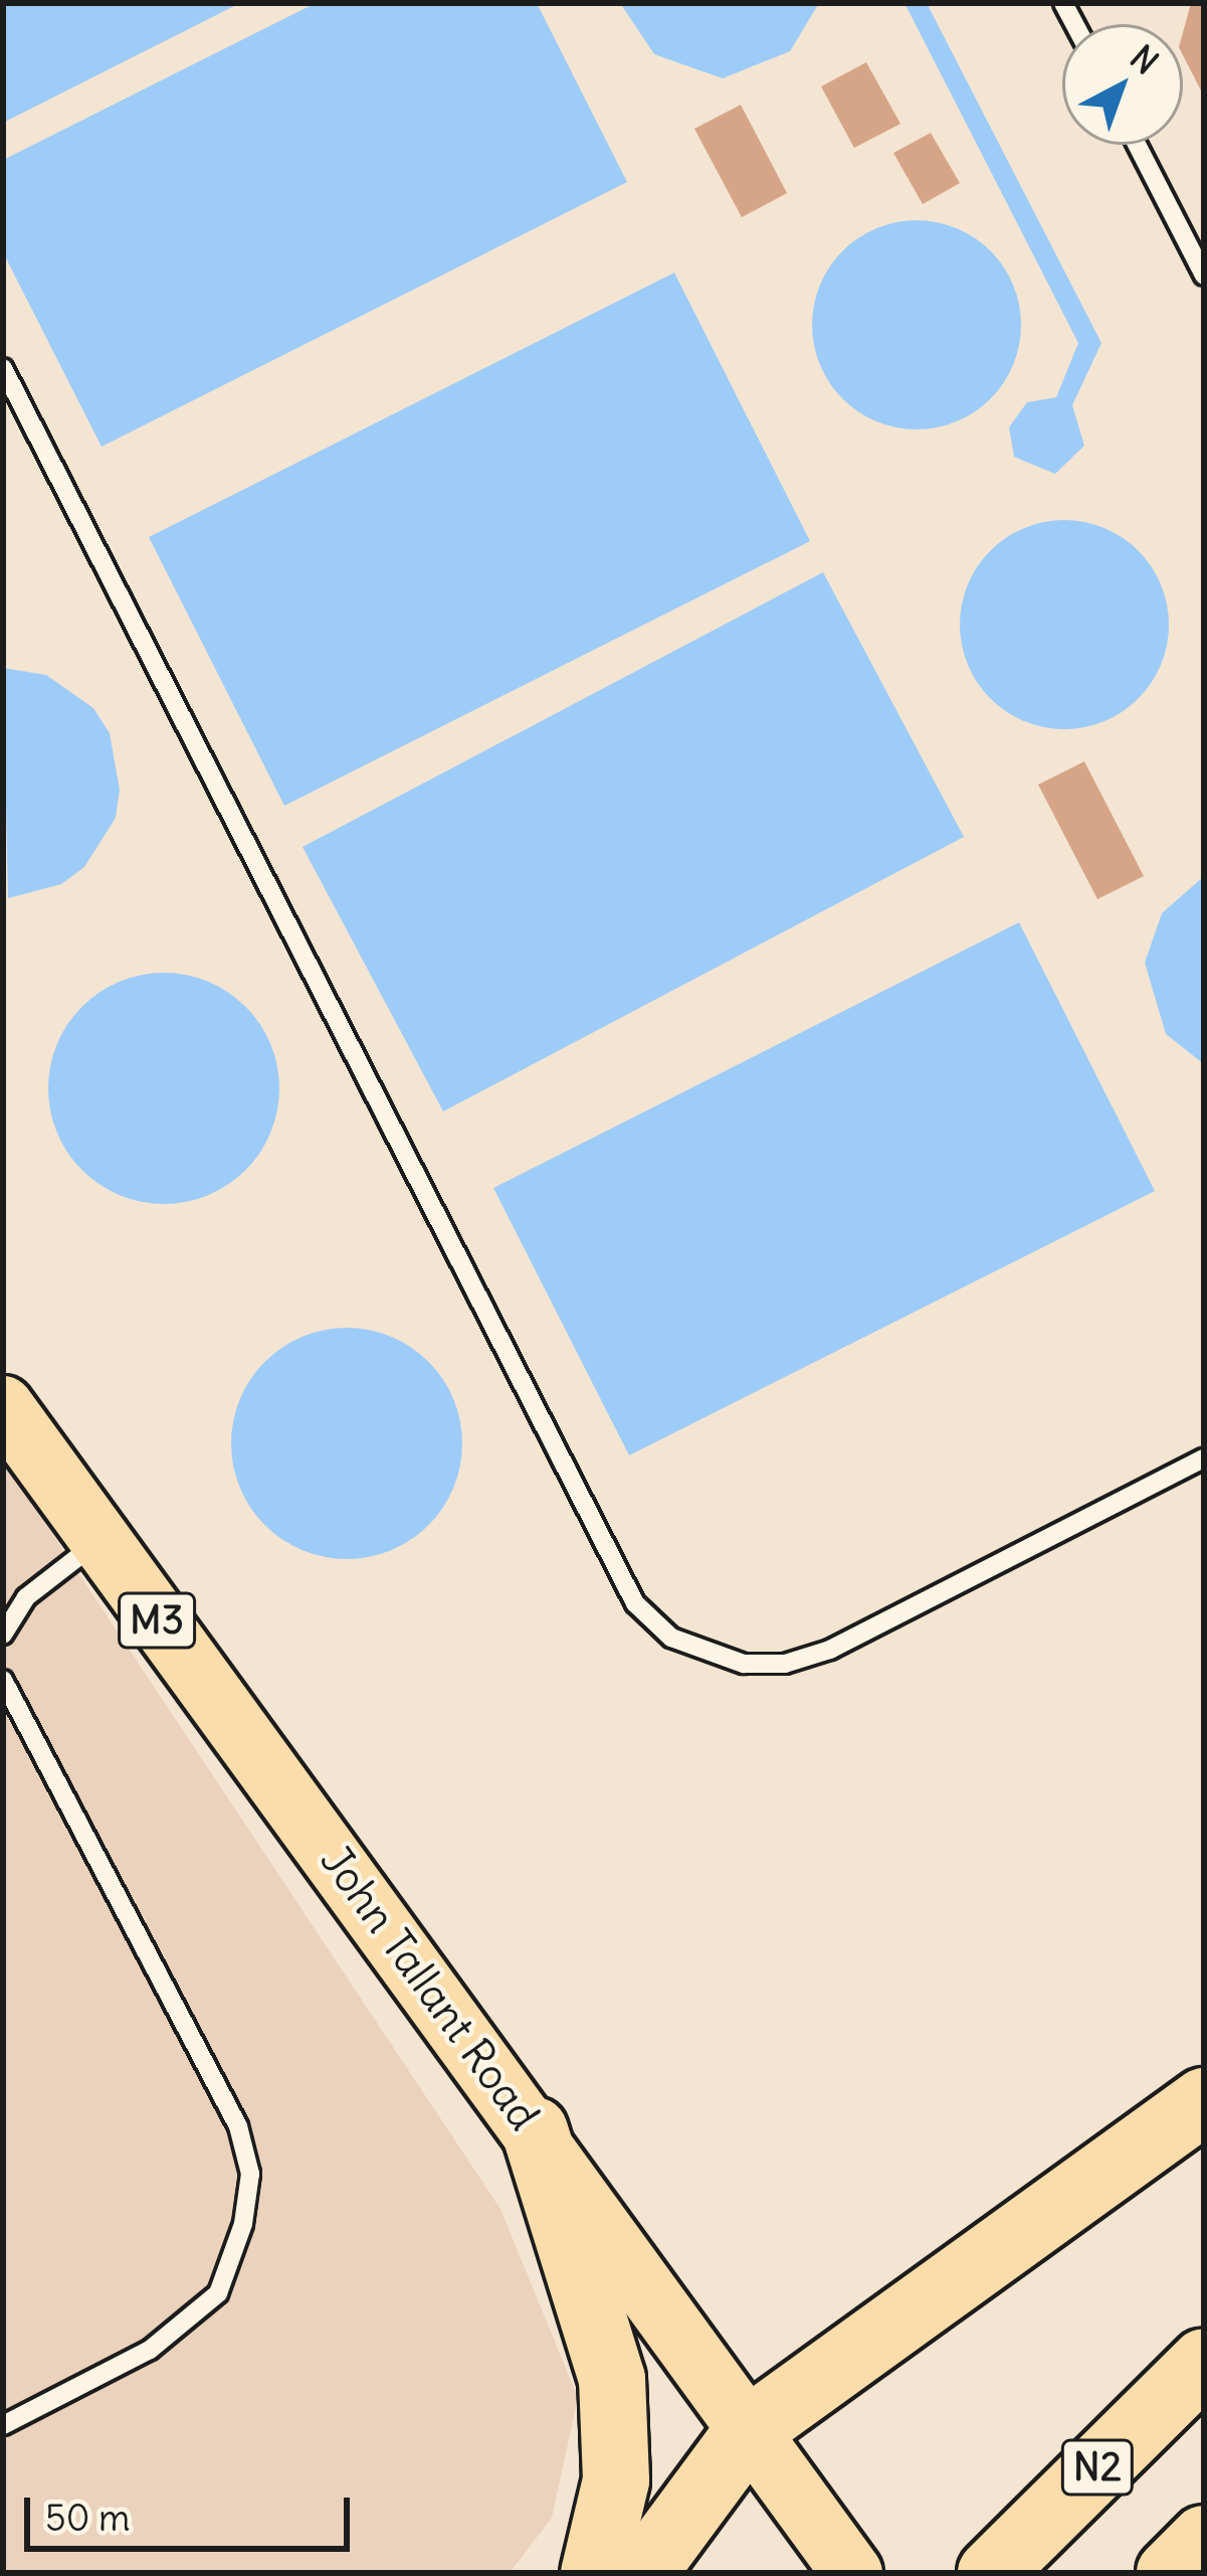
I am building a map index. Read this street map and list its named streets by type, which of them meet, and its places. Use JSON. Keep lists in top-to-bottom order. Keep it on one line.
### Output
{"streets":{"highway":["N2"],"main road":["M3","John Tallant Road"]},"scale_bar":"50 m","north":"top right"}
